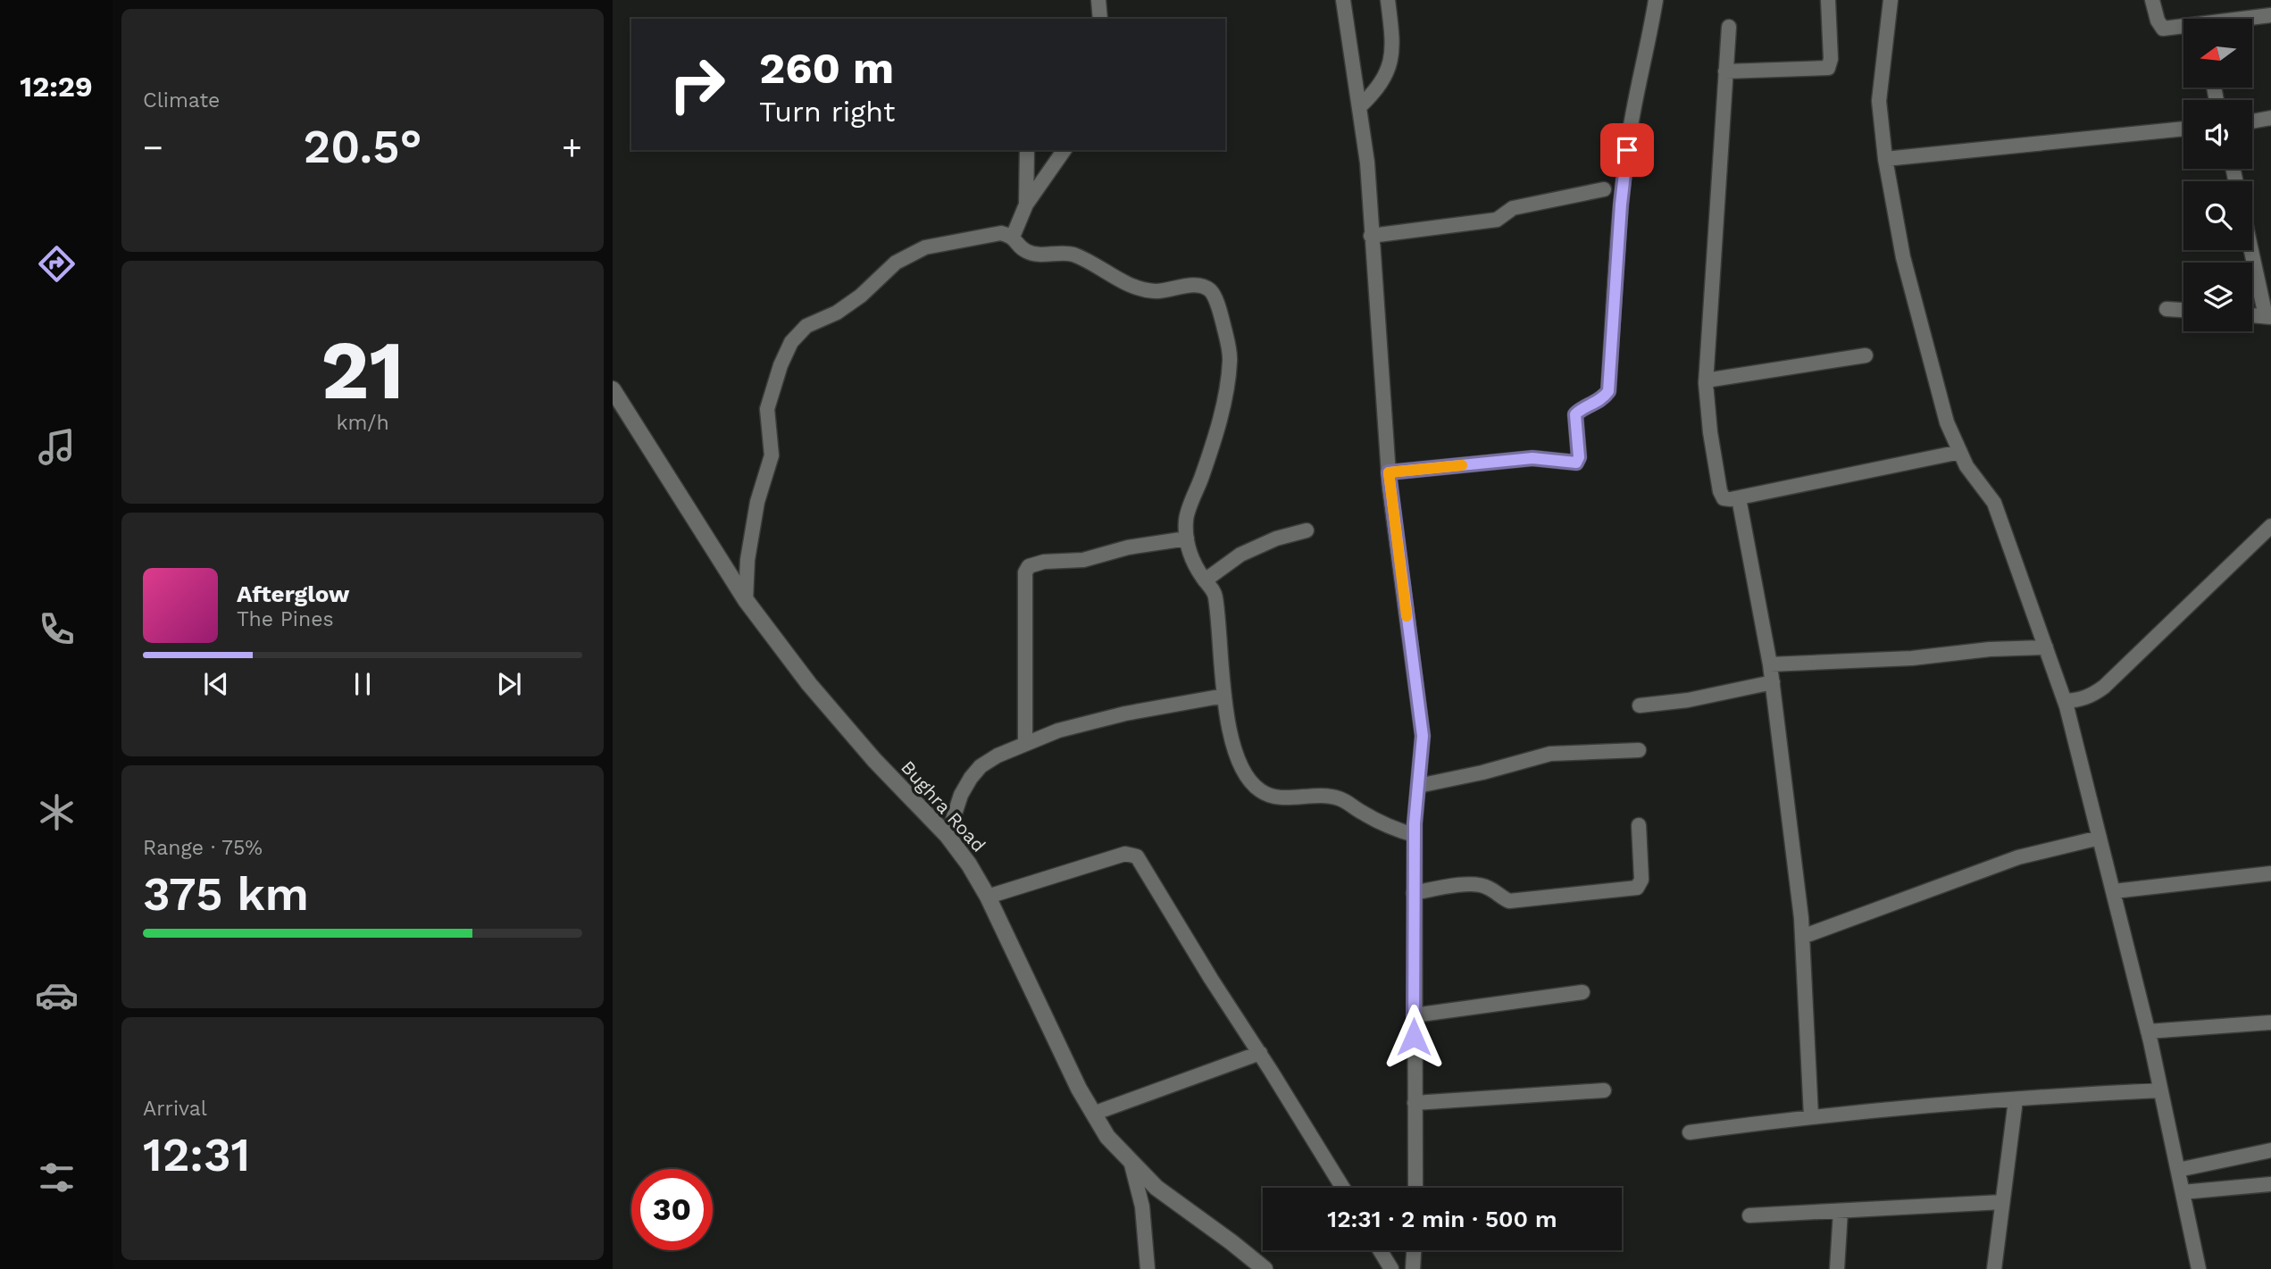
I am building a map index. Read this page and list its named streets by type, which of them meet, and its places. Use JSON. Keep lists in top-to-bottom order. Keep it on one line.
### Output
{"streets":{"street":["Bughra Road"]},"north":"left","page":{"tabs":"12:29","tile":["Climate",["21","km/h"],["Range · 75%","375 km"],["Arrival","12:31"]],"turn":["260 m","Turn right"],"heat":["−","20.5°","+"],"song":["Afterglow","The Pines"],"limit":"30","trip":"12:31 · 2 min · 500 m"}}
